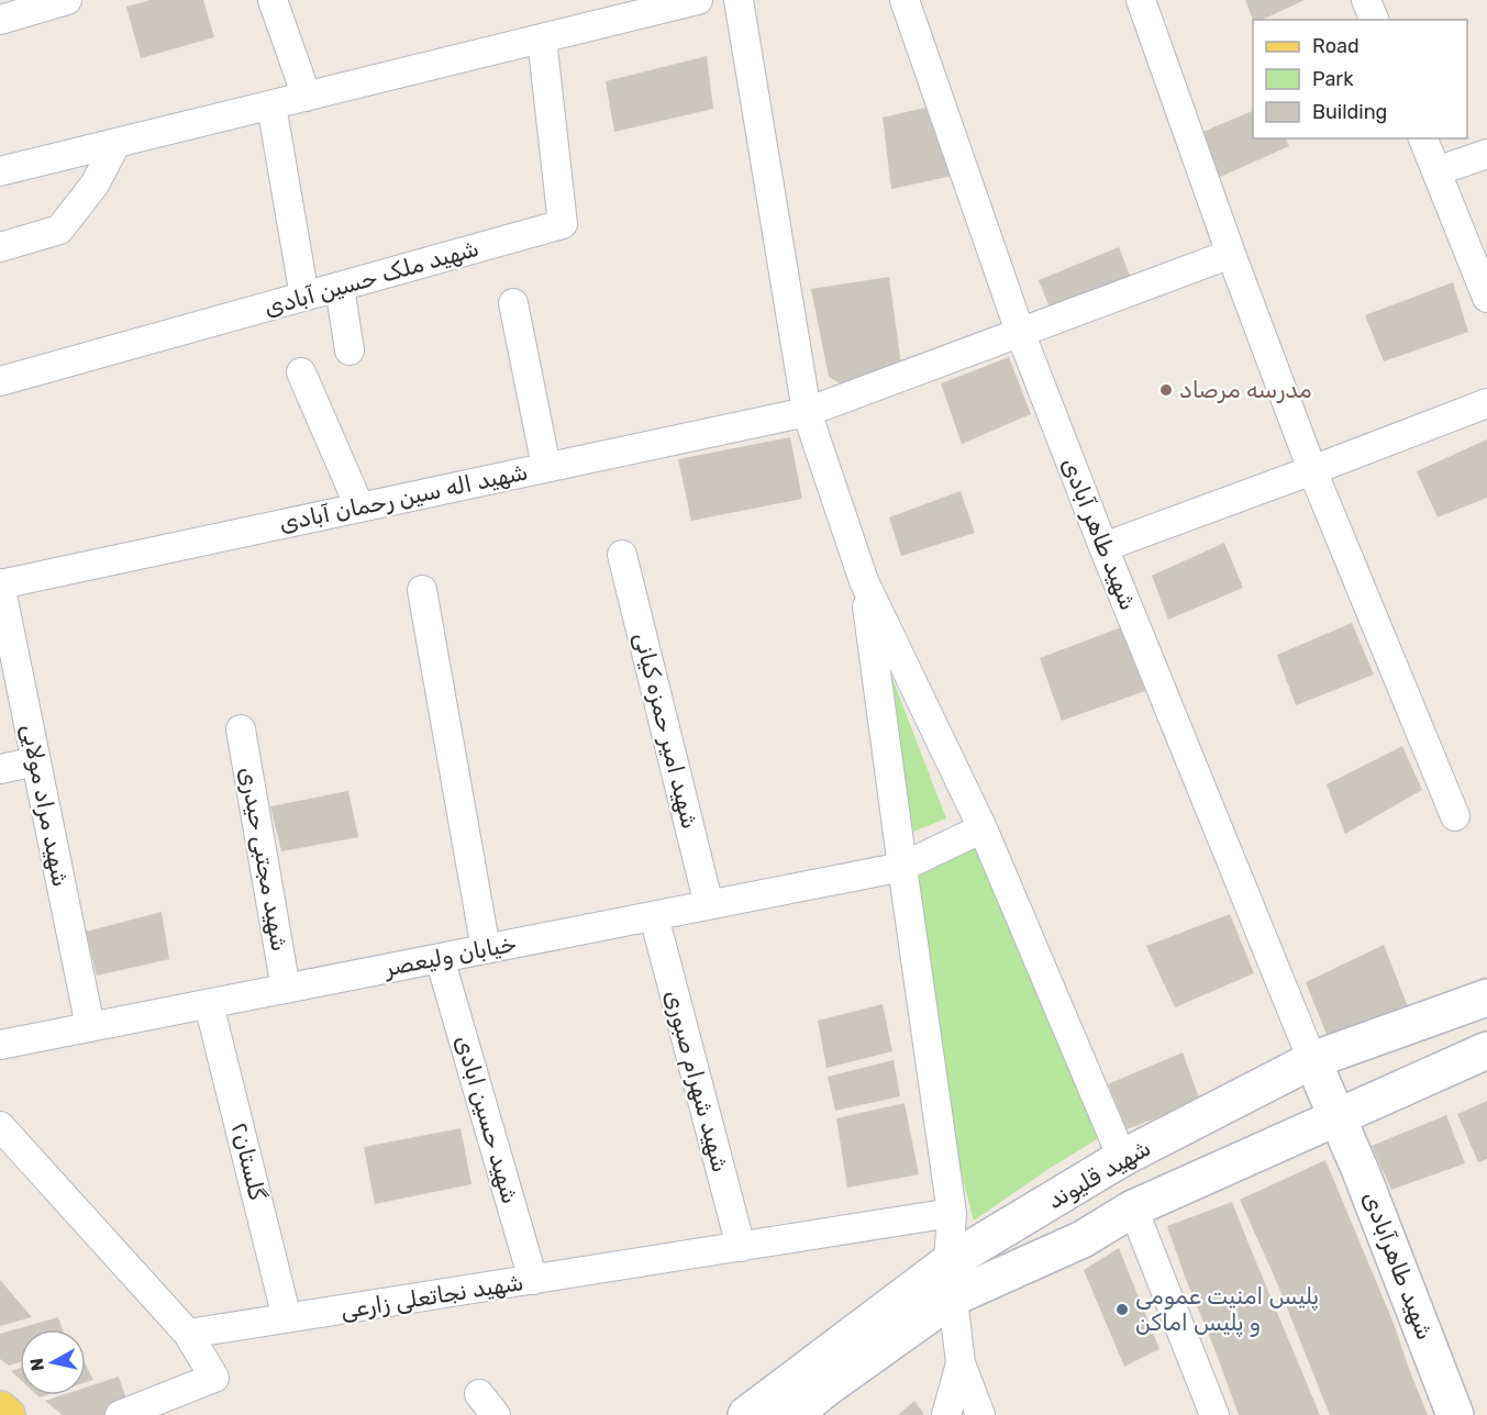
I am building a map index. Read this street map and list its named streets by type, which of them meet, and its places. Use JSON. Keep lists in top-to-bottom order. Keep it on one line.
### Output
{"streets":{"main road":["شهید قلیوند","شهید طاهرآبادی"],"street":["شهید ملک حسین آبادی","شهید اله سین رحمان آبادی","شهید طاهر آبادی","شهید امیر حمزه کیانی","شهید مراد مولایی","شهید مجتبی حیدری","خیابان ولیعصر","شهید شهرام صبوری","شهید حسین ابادی","گلستان۲","شهید نجاتعلی زارعی"]},"crossings":[["شهید اله سین رحمان آبادی","شهید طاهر آبادی"],["شهید اله سین رحمان آبادی","شهید مراد مولایی"],["شهید طاهر آبادی","شهید قلیوند"],["شهید طاهر آبادی","شهید طاهرآبادی"],["شهید امیر حمزه کیانی","خیابان ولیعصر"],["شهید مراد مولایی","خیابان ولیعصر"],["شهید مجتبی حیدری","خیابان ولیعصر"],["خیابان ولیعصر","شهید شهرام صبوری"],["خیابان ولیعصر","شهید حسین ابادی"],["خیابان ولیعصر","گلستان۲"],["شهید شهرام صبوری","شهید نجاتعلی زارعی"],["شهید حسین ابادی","شهید نجاتعلی زارعی"],["گلستان۲","شهید نجاتعلی زارعی"],["شهید قلیوند","شهید طاهرآبادی"]],"places":["مدرسه مرصاد","پلیس امنیت عمومی و پلیس اماکن"],"legend":["Road","Park","Building"],"north":"left"}
